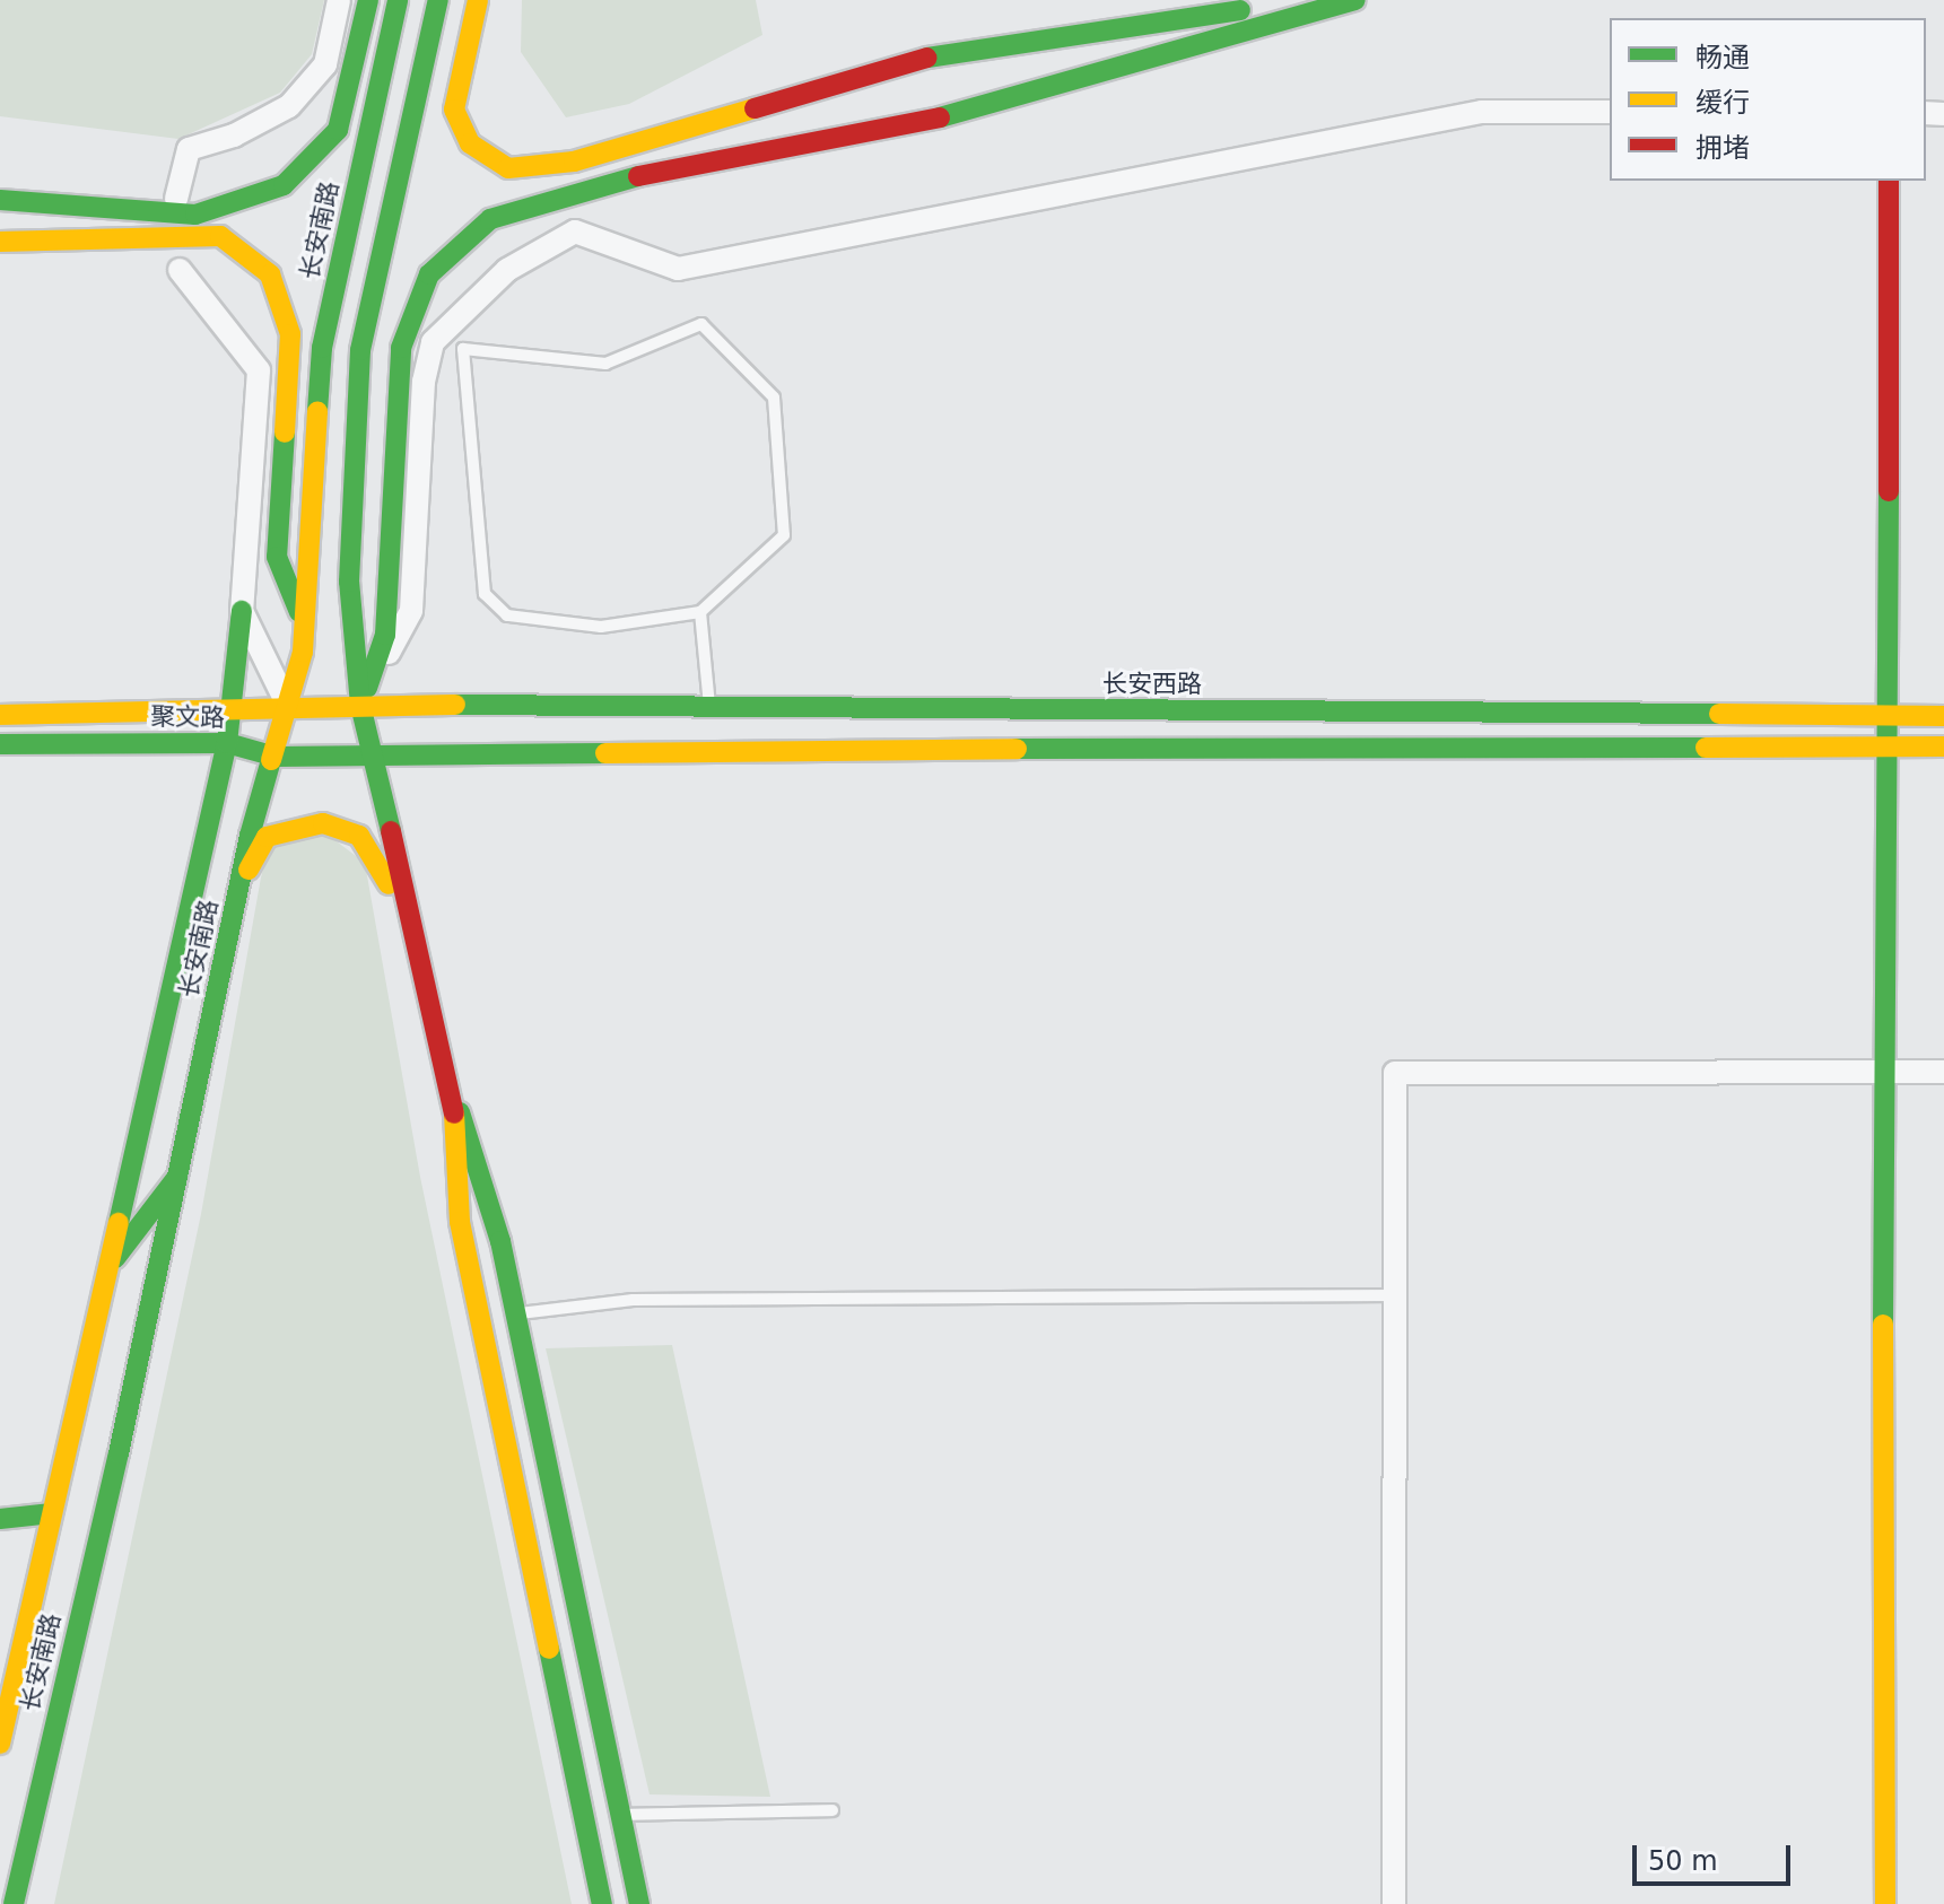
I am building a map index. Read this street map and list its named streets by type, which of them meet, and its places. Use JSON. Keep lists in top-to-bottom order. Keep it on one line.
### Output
{"streets":{"main road":["长安南路","长安西路","聚文路"]},"crossings":[["长安南路","聚文路"],["长安西路","聚文路"]],"legend":["畅通","缓行","拥堵"],"scale_bar":"50 m"}
